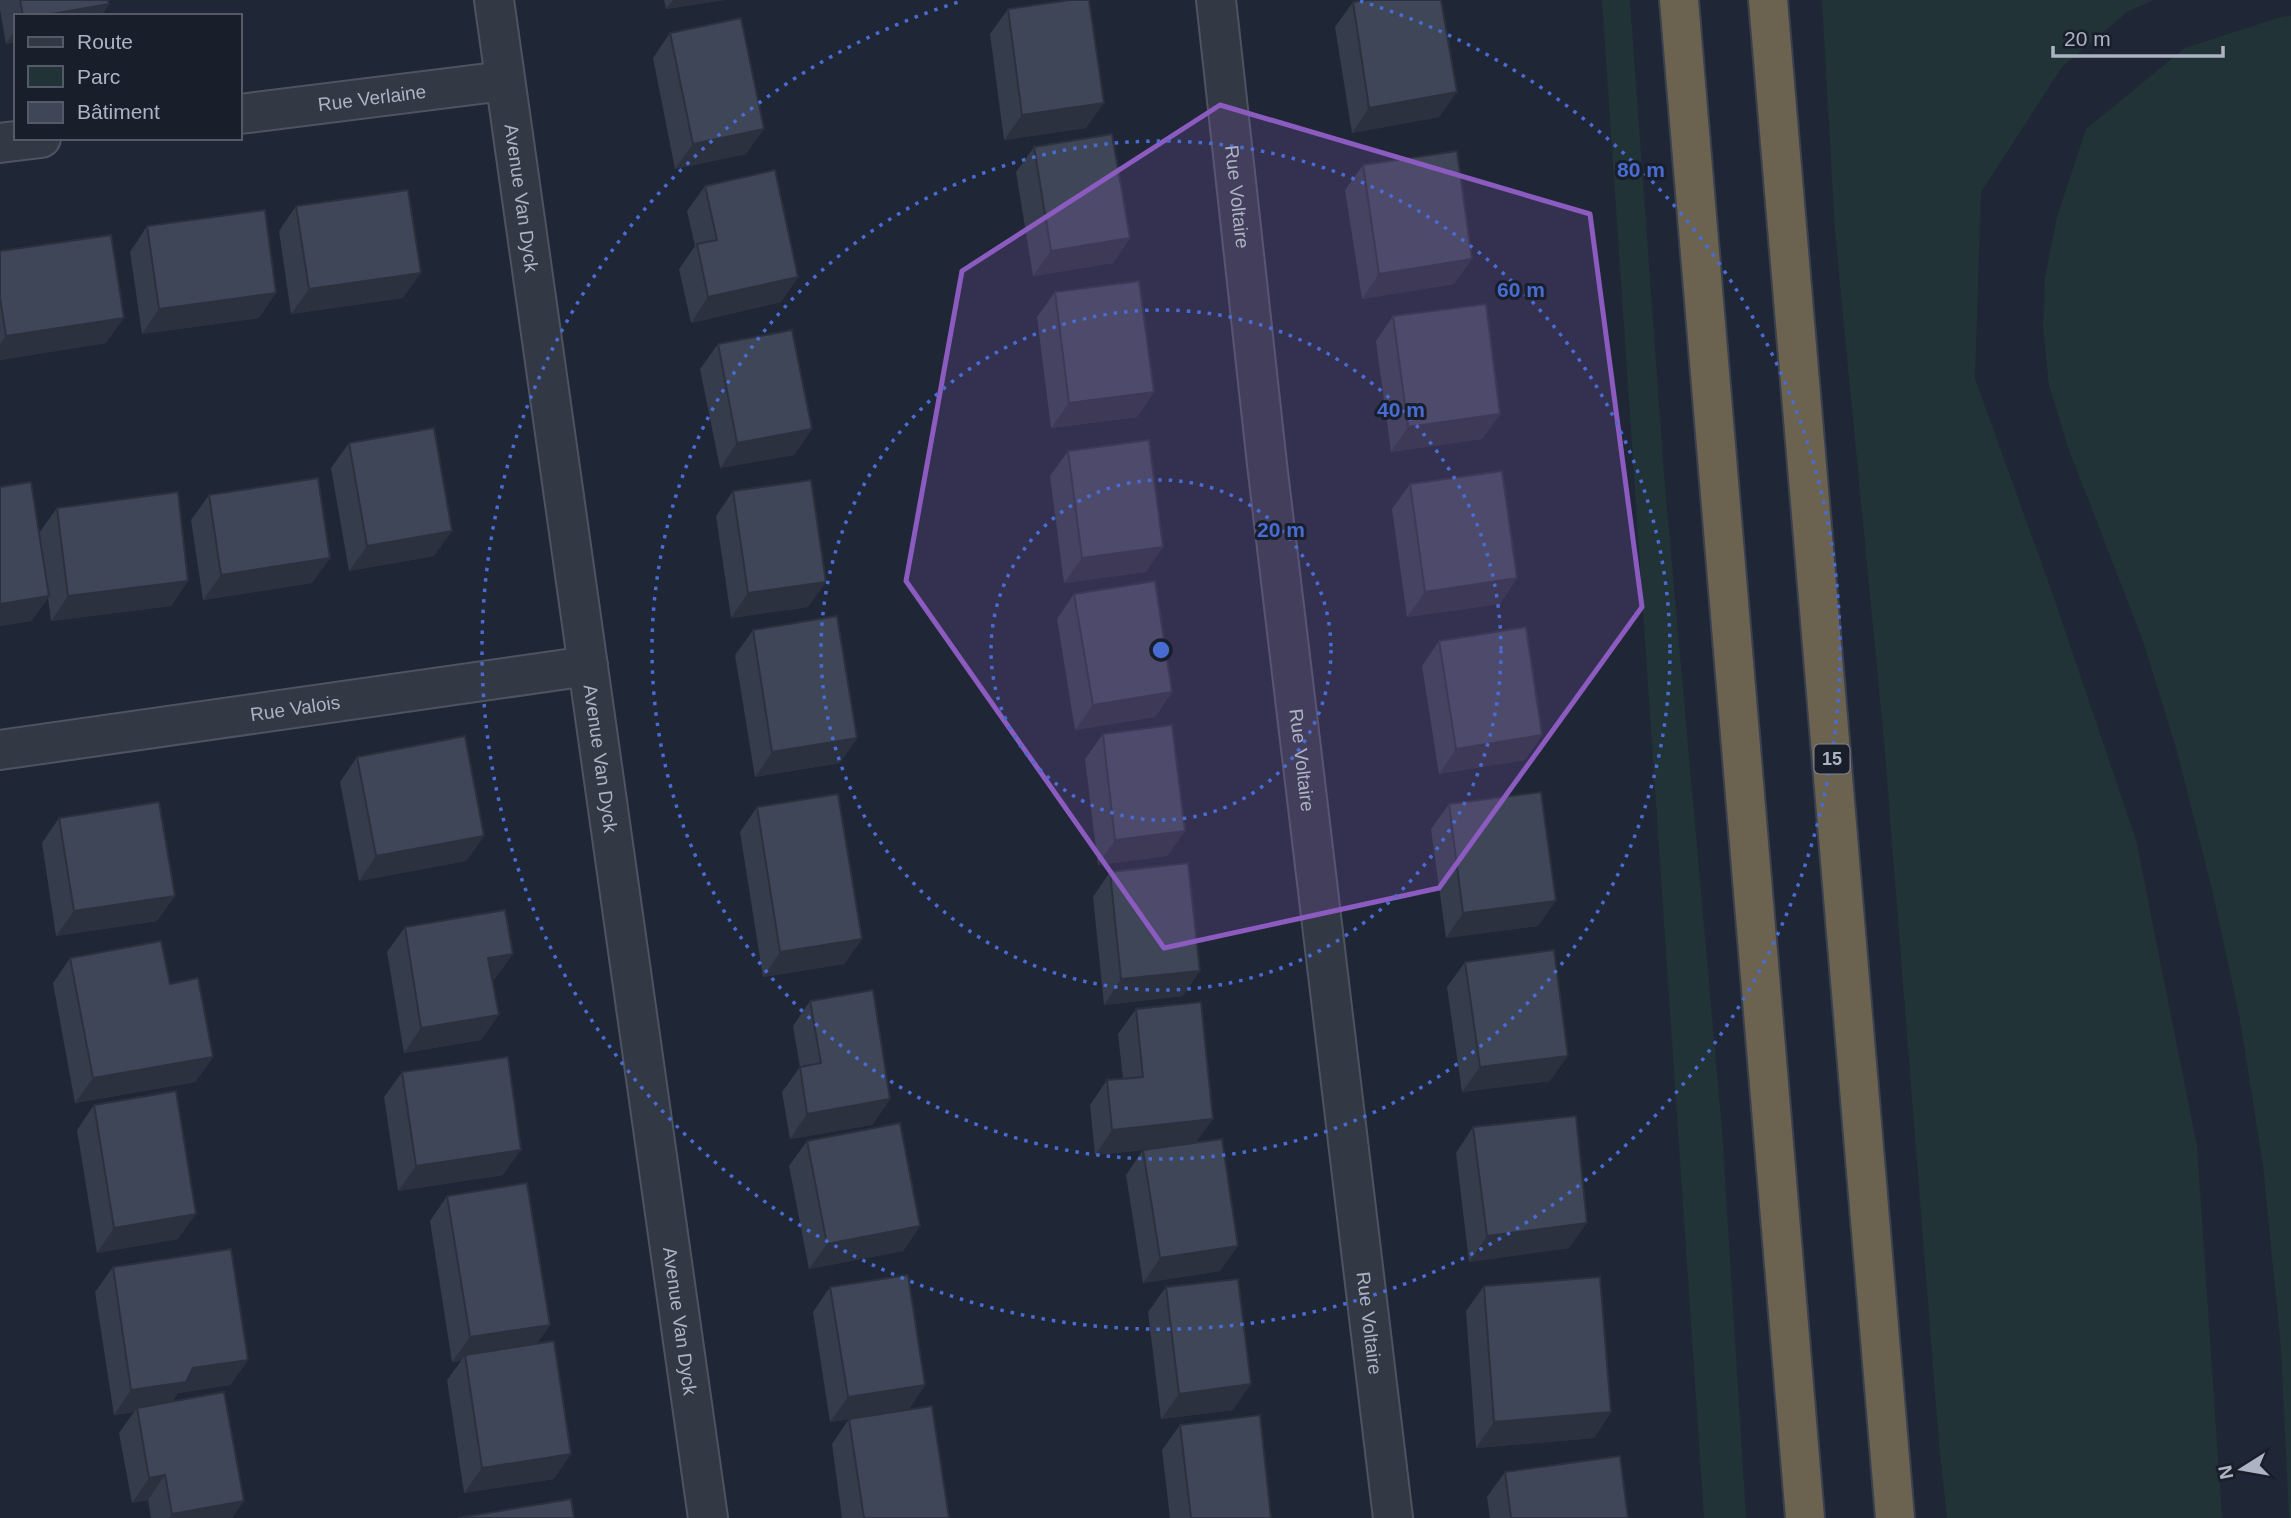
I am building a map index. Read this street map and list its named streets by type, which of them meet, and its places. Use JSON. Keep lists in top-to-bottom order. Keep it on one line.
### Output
{"streets":{"highway":["15"],"street":["Rue Verlaine","Rue Voltaire","Avenue Van Dyck","Rue Valois"]},"crossings":[["Rue Verlaine","Avenue Van Dyck"],["Avenue Van Dyck","Rue Valois"]],"legend":["Route","Parc","Bâtiment"],"scale_bar":"20 m","north":"left","rings":["80 m","60 m","40 m","20 m"]}
